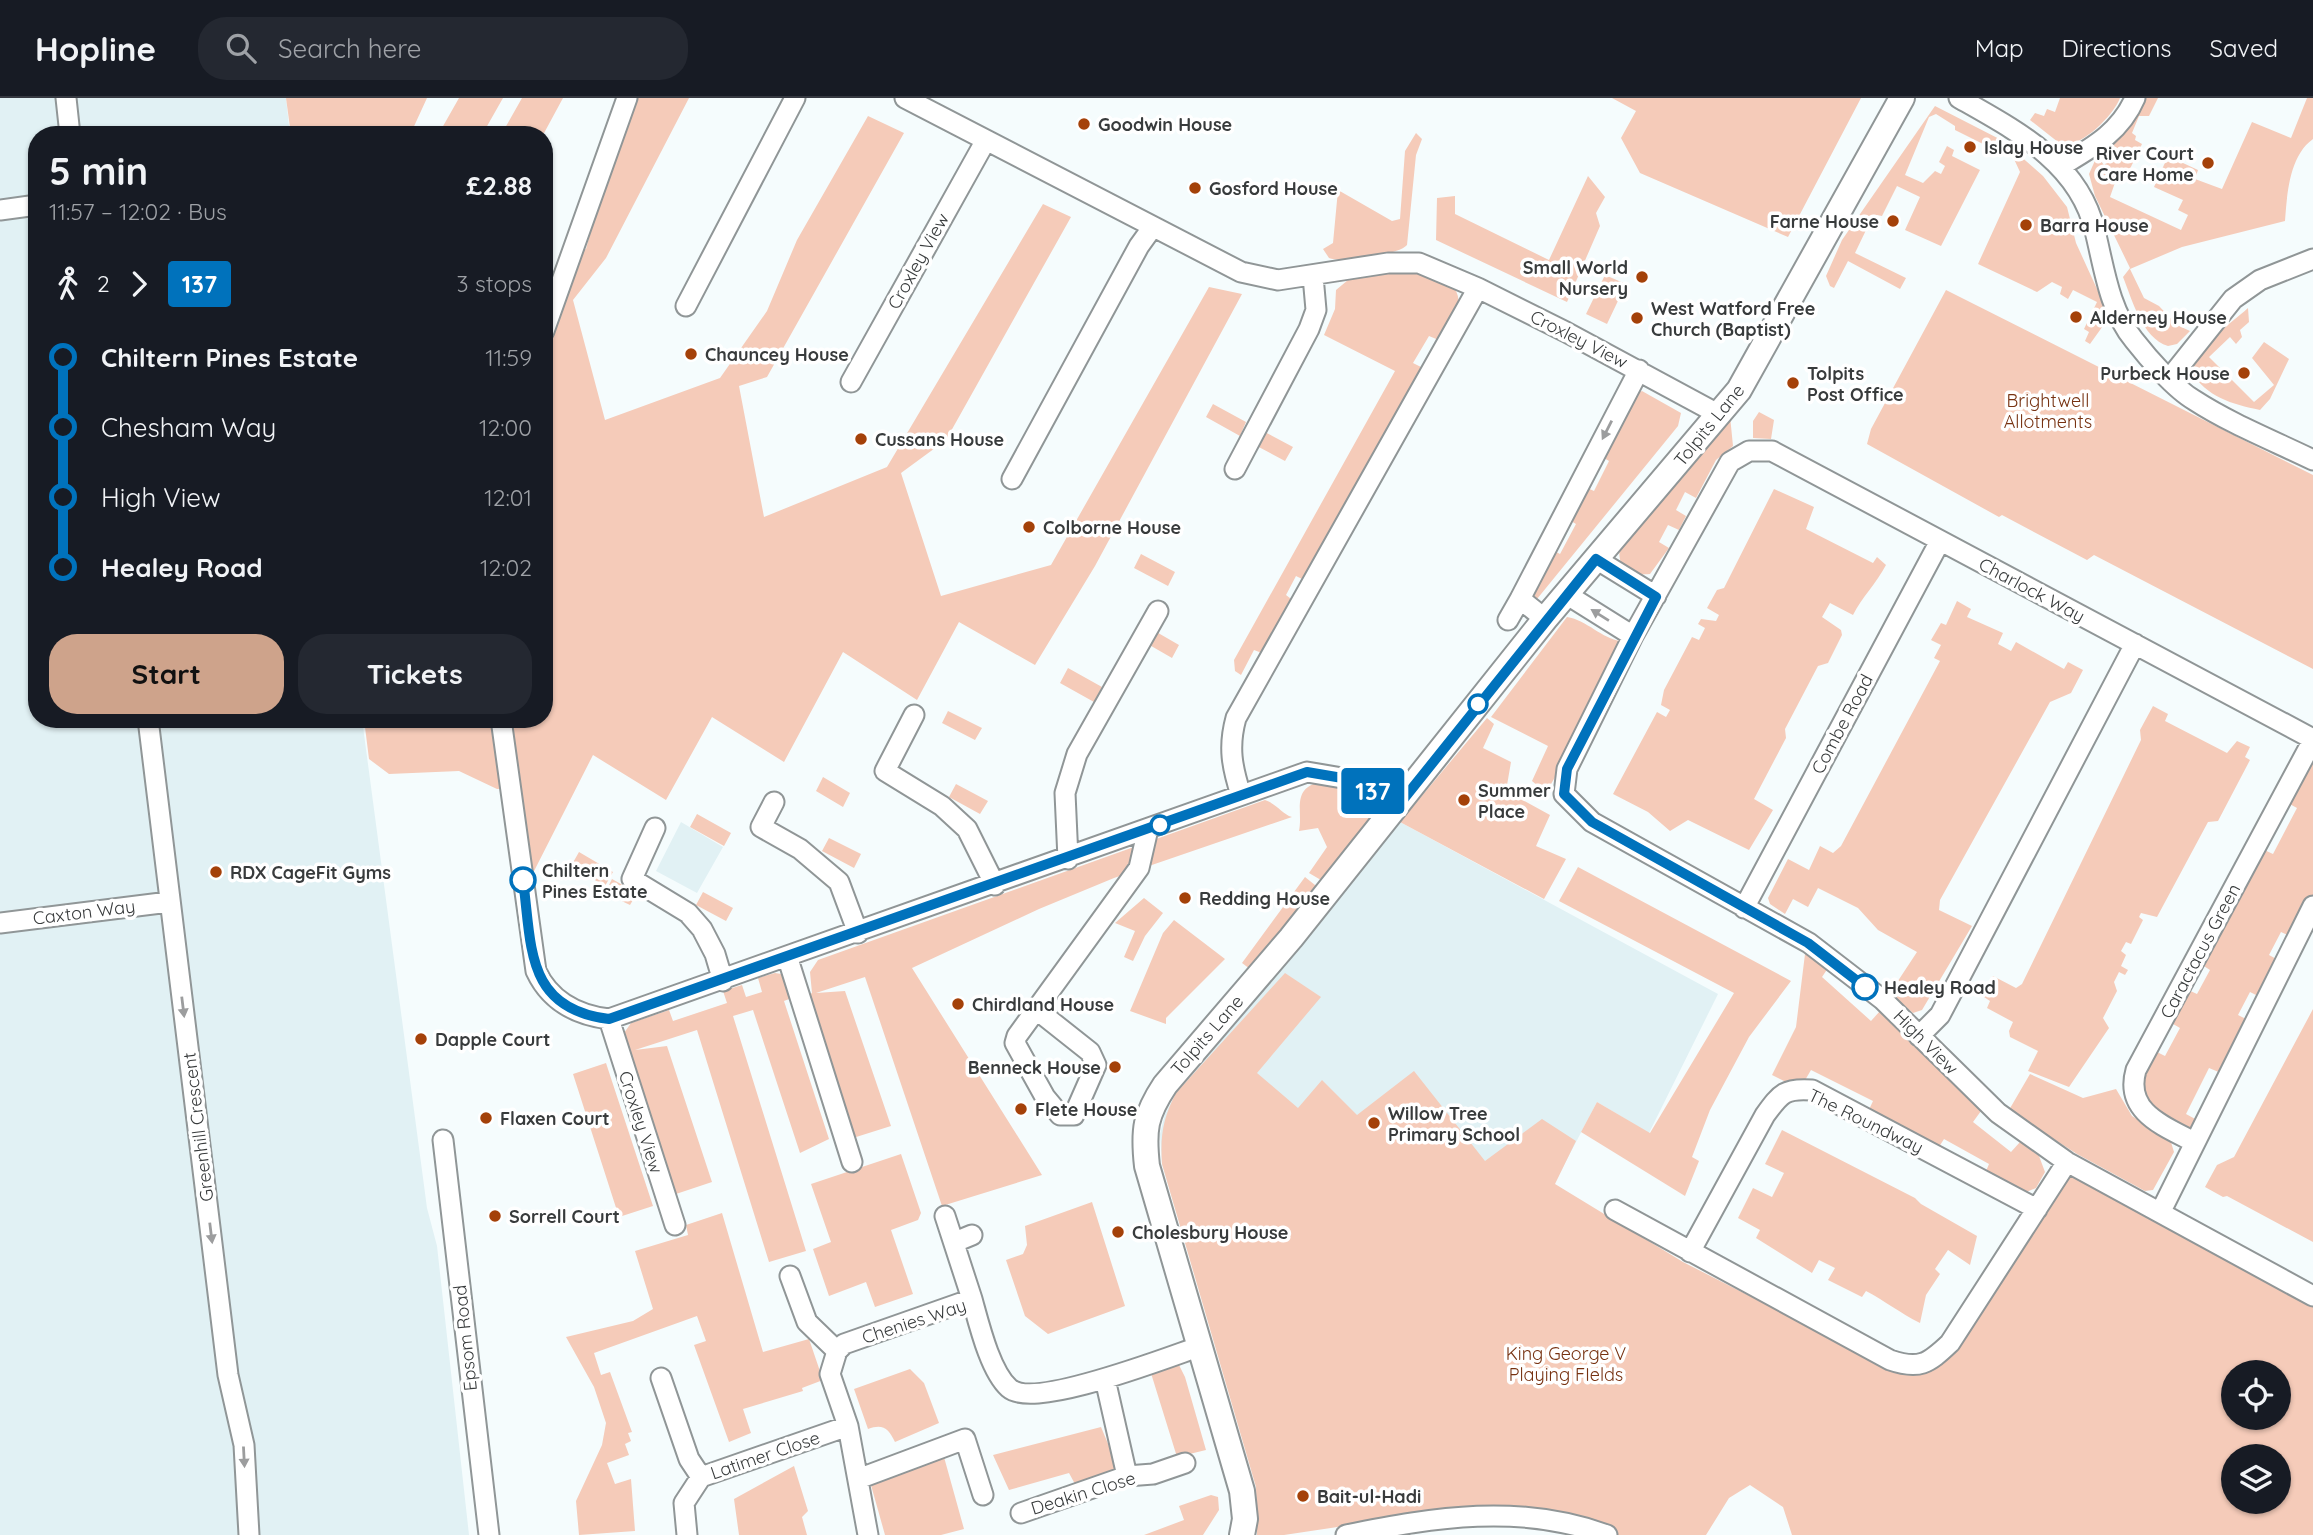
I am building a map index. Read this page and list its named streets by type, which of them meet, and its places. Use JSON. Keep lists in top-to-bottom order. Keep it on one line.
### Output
{"streets":{"main road":["Tolpits Lane"],"street":["Croxley View","Charlock Way","Combe Road","Caxton Way","Caractacus Green","High View","The Roundway","Greenhill Crescent","Chenies Way","Epsom Road","Latimer Close","Deakin Close"]},"crossings":[["Croxley View","Tolpits Lane"],["Tolpits Lane","Chenies Way"],["Charlock Way","Combe Road"],["Charlock Way","Caractacus Green"],["Combe Road","High View"],["Caxton Way","Greenhill Crescent"]],"one_way":["Greenhill Crescent"],"parks":["Brightwell Allotments","King George V Playing FIelds"],"places":["Goodwin House","Islay House","River Court Care Home","Gosford House","Farne House","Barra House","Small World Nursery","Alderney House","West Watford Free Church (Baptist)","Chauncey House","Purbeck House","Tolpits Post Office","Cussans House","Colborne House","Summer Place","RDX CageFit Gyms","Chiltern Pines Estate","Redding House","Healey Road","Chirdland House","Dapple Court","Benneck House","Flete House","Flaxen Court","Willow Tree Primary School","Sorrell Court","Cholesbury House","Bait-ul-Hadi"],"lines":["bus line 137"],"page":{"header":"Hopline","search":"Search here","nav":["Map","Directions","Saved"],"on_map":"137","heading":["5 min","11:57 – 12:02 · Bus","£2.88"],"legs":["2","137","3 stops"],"list":[{"name":"Chiltern Pines Estate","value":"11:59"},{"name":"Chesham Way","value":"12:00"},{"name":"High View","value":"12:01"},{"name":"Healey Road","value":"12:02"}],"buttons":["Start","Tickets"]}}
